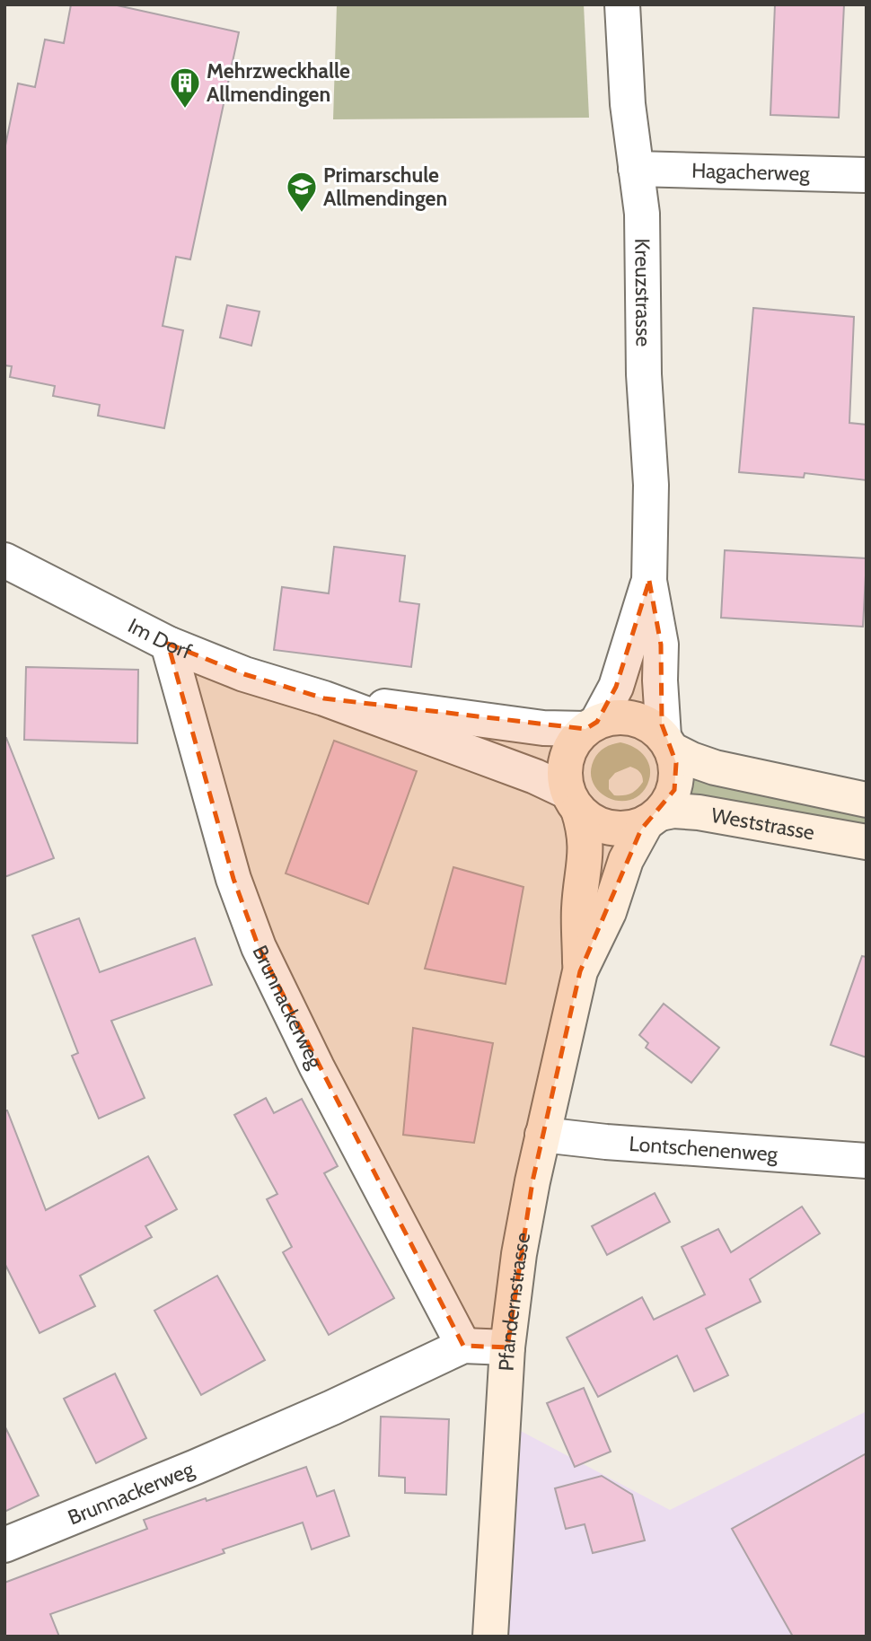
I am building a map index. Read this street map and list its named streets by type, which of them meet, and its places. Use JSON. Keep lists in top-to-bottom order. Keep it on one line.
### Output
{"streets":{"main road":["Weststrasse","Pfandernstrasse"],"street":["Hagacherweg","Kreuzstrasse","Im Dorf","Brunnackerweg","Lontschenenweg"]},"crossings":[["Hagacherweg","Kreuzstrasse"],["Kreuzstrasse","Im Dorf"],["Kreuzstrasse","Weststrasse"],["Kreuzstrasse","Pfandernstrasse"],["Im Dorf","Weststrasse"],["Im Dorf","Brunnackerweg"],["Im Dorf","Pfandernstrasse"],["Weststrasse","Pfandernstrasse"],["Brunnackerweg","Pfandernstrasse"],["Lontschenenweg","Pfandernstrasse"]],"places":{"building":["Mehrzweckhalle Allmendingen"],"school or university":["Primarschule Allmendingen"]}}
